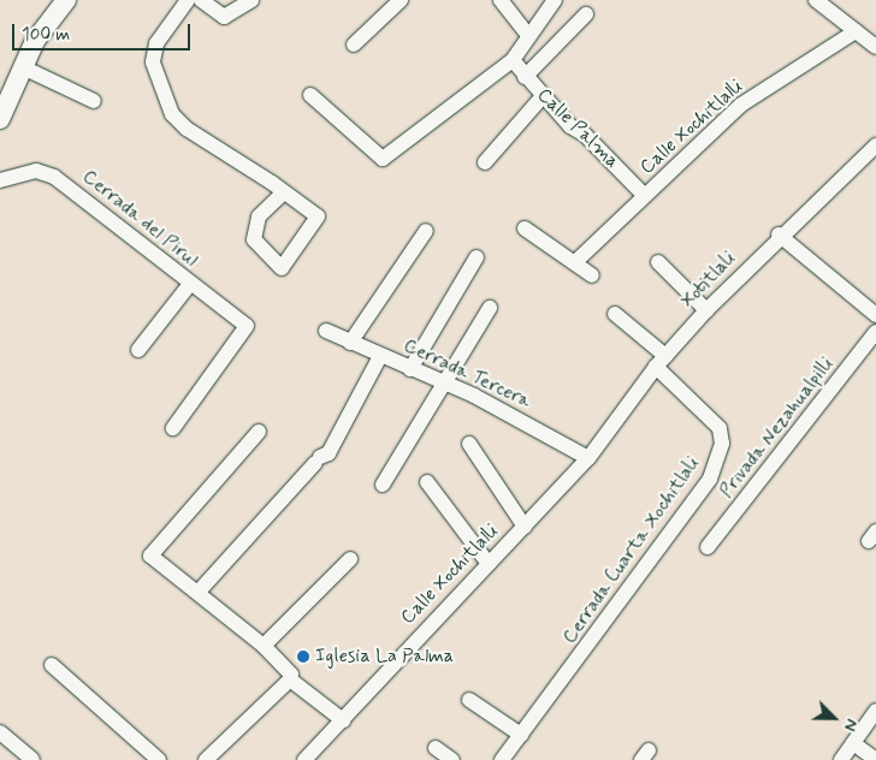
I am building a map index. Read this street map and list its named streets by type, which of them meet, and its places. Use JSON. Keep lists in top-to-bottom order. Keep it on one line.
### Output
{"streets":{"street":["Calle Xochitlalli","Calle Palma","Cerrada del Pirul","Xotitlali","Cerrada Tercera","Privada Nezahualpilli","Cerrada Cuarta Xochitlali"]},"crossings":[["Calle Xochitlalli","Calle Palma"],["Calle Xochitlalli","Xotitlali"],["Calle Xochitlalli","Cerrada Tercera"],["Xotitlali","Cerrada Tercera"],["Xotitlali","Cerrada Cuarta Xochitlali"]],"places":["Iglesia La Palma"],"scale_bar":"100 m","north":"bottom right"}
